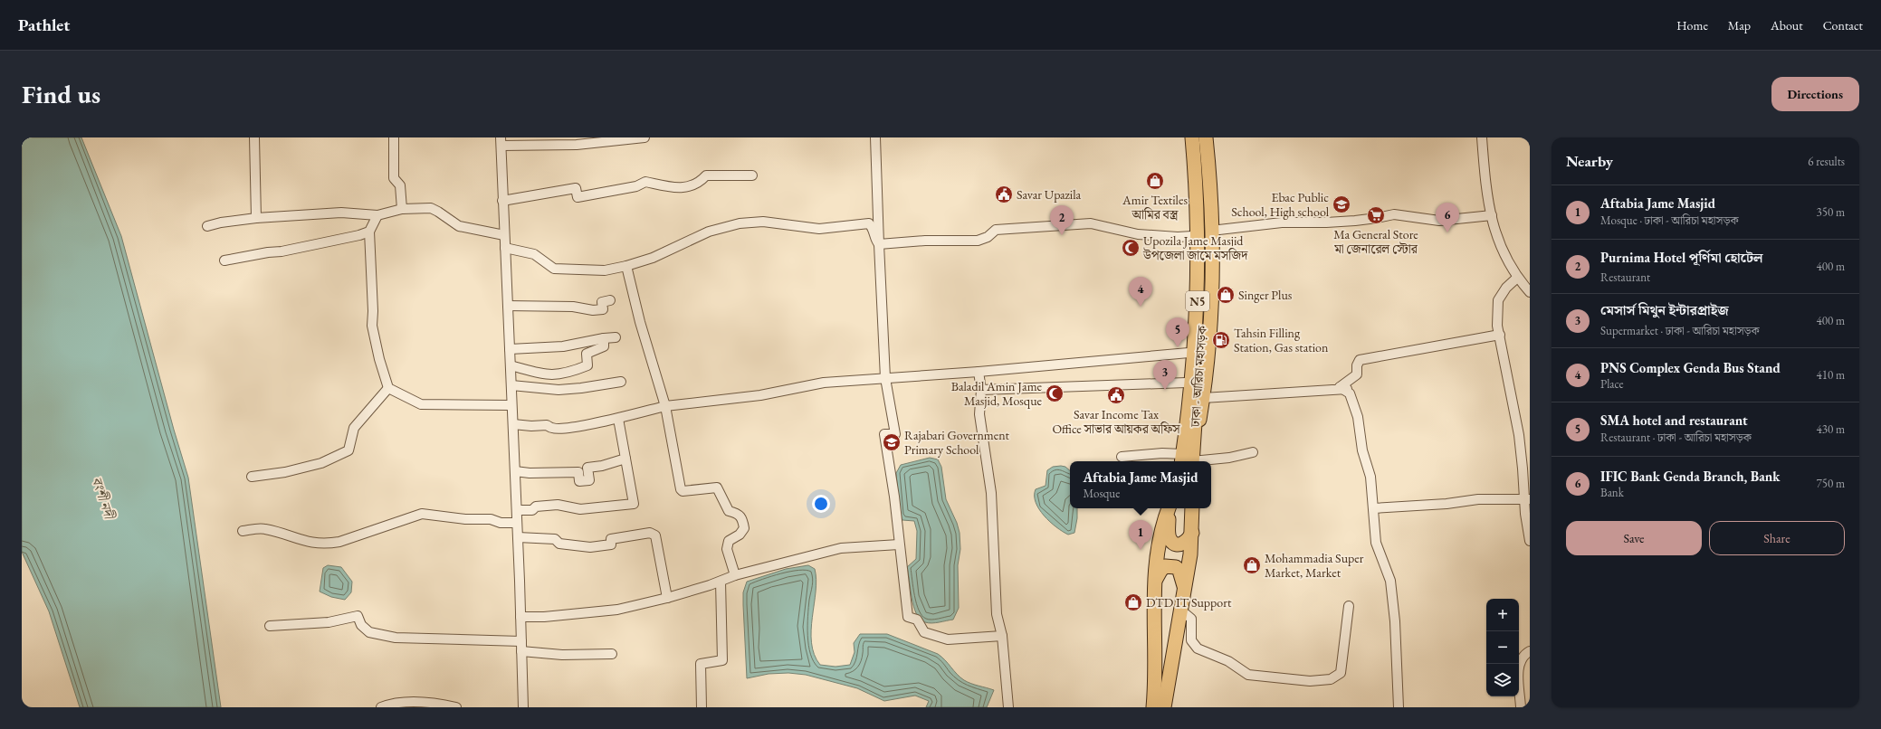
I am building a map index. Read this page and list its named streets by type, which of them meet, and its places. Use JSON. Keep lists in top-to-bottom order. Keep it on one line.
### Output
{"streets":{"highway":["N5","ঢাকা - আরিচা মহাসড়ক"]},"water":["বংশী নদী"],"places":{"shop":["Amir Textiles আমির বস্ত্র","Singer Plus","Mohammadia Super Market, Market","DTD IT Support"],"public building":["Savar Upazila","Savar Income Tax Office সাভার আয়কর অফিস"],"school or university":["Ebac Public School, High school","Rajabari Government Primary School"],"supermarket":["Ma General Store মা জেনারেল স্টোর"],"mosque":["Upozila Jame Masjid উপজেলা জামে মসজিদ","Baladil Amin Jame Masjid, Mosque"],"fuel station":["Tahsin Filling Station, Gas station"]},"page":{"header":"Pathlet","nav":["Home","Map","About","Contact"],"buttons":["Directions",["Save","Share"]],"title":"Find us","heading":["Nearby","6 results"],"list":[{"mark":"1","name":"Aftabia Jame Masjid","note":"Mosque · ঢাকা - আরিচা মহাসড়ক","value":"350 m"},{"mark":"2","name":"Purnima Hotel পূর্ণিমা হোটেল","note":"Restaurant","value":"400 m"},{"mark":"3","name":"মেসার্স মিথুন ইন্টারপ্রাইজ","note":"Supermarket · ঢাকা - আরিচা মহাসড়ক","value":"400 m"},{"mark":"4","name":"PNS Complex Genda Bus Stand","note":"Place","value":"410 m"},{"mark":"5","name":"SMA hotel and restaurant","note":"Restaurant · ঢাকা - আরিচা মহাসড়ক","value":"430 m"},{"mark":"6","name":"IFIC Bank Genda Branch, Bank","note":"Bank","value":"750 m"}],"pins":["6","2","4","5","3","1"],"popup":["Aftabia Jame Masjid","Mosque"],"map_buttons":["+","−"]}}
